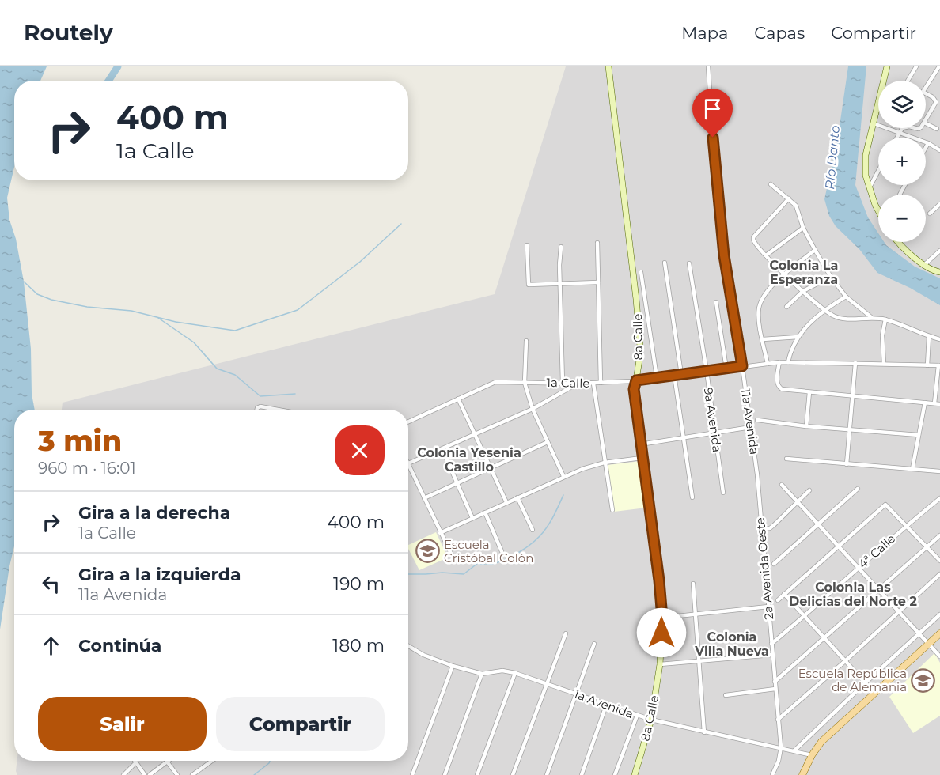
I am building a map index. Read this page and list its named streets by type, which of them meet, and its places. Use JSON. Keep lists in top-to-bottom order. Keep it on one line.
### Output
{"streets":{"street":["8a Calle","1a Calle","9a Avenida","11a Avenida","4ª Calle","2a Avenida Oeste","1a Avenida"]},"crossings":[["8a Calle","1a Calle"],["8a Calle","1a Avenida"],["1a Calle","9a Avenida"],["1a Calle","11a Avenida"],["11a Avenida","2a Avenida Oeste"],["4ª Calle","2a Avenida Oeste"],["2a Avenida Oeste","1a Avenida"]],"districts":["Colonia La Esperanza","Colonia Yesenia Castillo","Colonia Las Delicias del Norte 2","Colonia Villa Nueva"],"water":["Río Danto"],"places":{"school or university":["Escuela Cristóbal Colón","Escuela República de Alemania"]},"page":{"header":"Routely","nav":["Mapa","Capas","Compartir"],"map_buttons":["+","−"],"turn":["400 m","1a Calle"],"heading":["3 min","960 m · 16:01"],"list":[{"name":"Gira a la derecha","note":"1a Calle","value":"400 m"},{"name":"Gira a la izquierda","note":"11a Avenida","value":"190 m"},{"name":"Continúa","value":"180 m"}],"buttons":["Salir","Compartir"]}}
